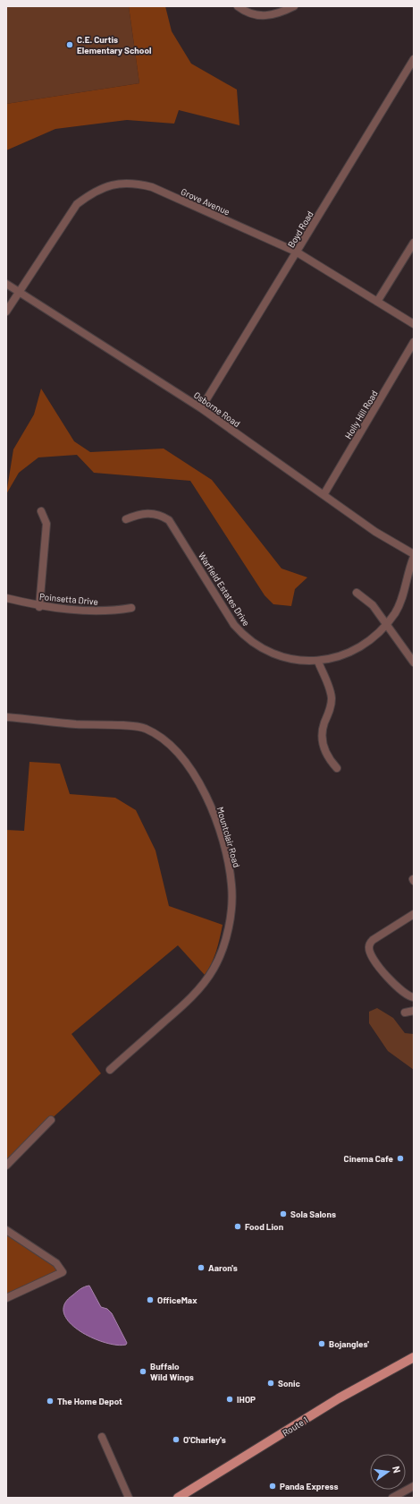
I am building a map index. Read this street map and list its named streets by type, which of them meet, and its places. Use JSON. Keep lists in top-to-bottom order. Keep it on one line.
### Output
{"streets":{"main road":["Route 1"],"street":["Grove Avenue","Boyd Road","Osborne Road","Holly Hill Road","Warfield Estates Drive","Poinsetta Drive","Mountclair Road"]},"crossings":[["Grove Avenue","Boyd Road"],["Grove Avenue","Osborne Road"],["Boyd Road","Osborne Road"],["Osborne Road","Holly Hill Road"],["Osborne Road","Warfield Estates Drive"]],"places":["C.E. Curtis Elementary School","Cinema Cafe","Sola Salons","Food Lion","Aaron's","OfficeMax","Bojangles'","Buffalo Wild Wings","Sonic","IHOP","The Home Depot","O'Charley's","Panda Express"],"north":"right"}
